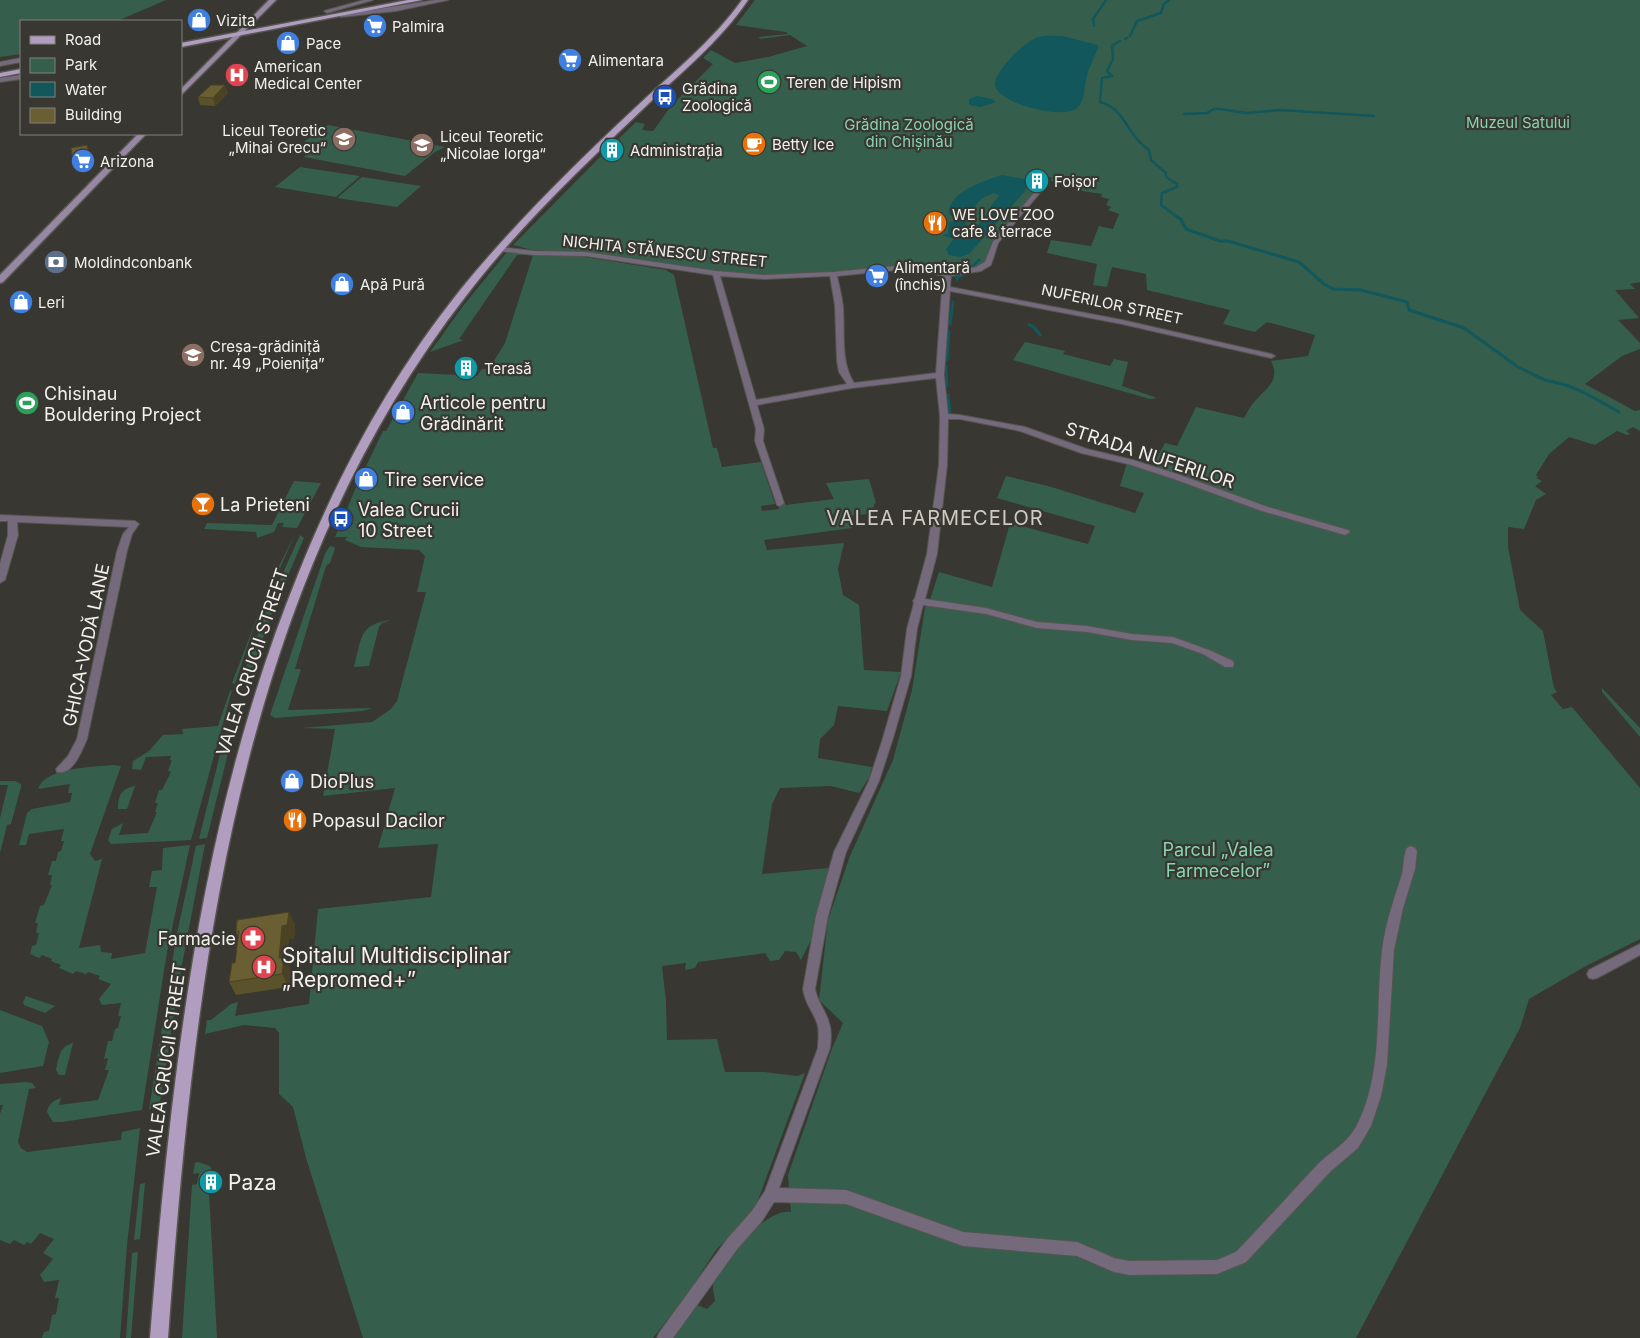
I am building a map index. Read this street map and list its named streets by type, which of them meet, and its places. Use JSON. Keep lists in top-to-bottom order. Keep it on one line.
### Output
{"streets":{"main road":["VALEA CRUCII STREET"],"street":["NICHITA STĂNESCU STREET","NUFERILOR STREET","STRADA NUFERILOR","GHICA-VODĂ LANE"]},"crossings":[["NICHITA STĂNESCU STREET","VALEA CRUCII STREET"]],"districts":["VALEA FARMECELOR"],"parks":["Muzeul Satului","Grădina Zoologică din Chișinău","Parcul „Valea Farmecelor”"],"places":{"shop":["Vizita","Pace","Apă Pură","Leri","Articole pentru Grădinărit","Tire service","DioPlus"],"supermarket":["Palmira","Alimentara","Arizona","Alimentară (închis)"],"hospital":["American Medical Center","Spitalul Multidisciplinar „Repromed+”"],"sports":["Teren de Hipism","Chisinau Bouldering Project"],"bus stop":["Grădina Zoologică","Valea Crucii 10 Street"],"school or university":["Liceul Teoretic „Mihai Grecu“","Liceul Teoretic „Nicolae Iorga“","Creșa-grădiniță nr. 49 „Poienița”"],"cafe":["Betty Ice"],"building":["Administrația","Foișor","Terasă","Paza"],"restaurant":["WE LOVE ZOO cafe & terrace","Popasul Dacilor"],"bank":["Moldindconbank"],"bar":["La Prieteni"],"pharmacy":["Farmacie"]},"legend":["Road","Park","Water","Building"]}
